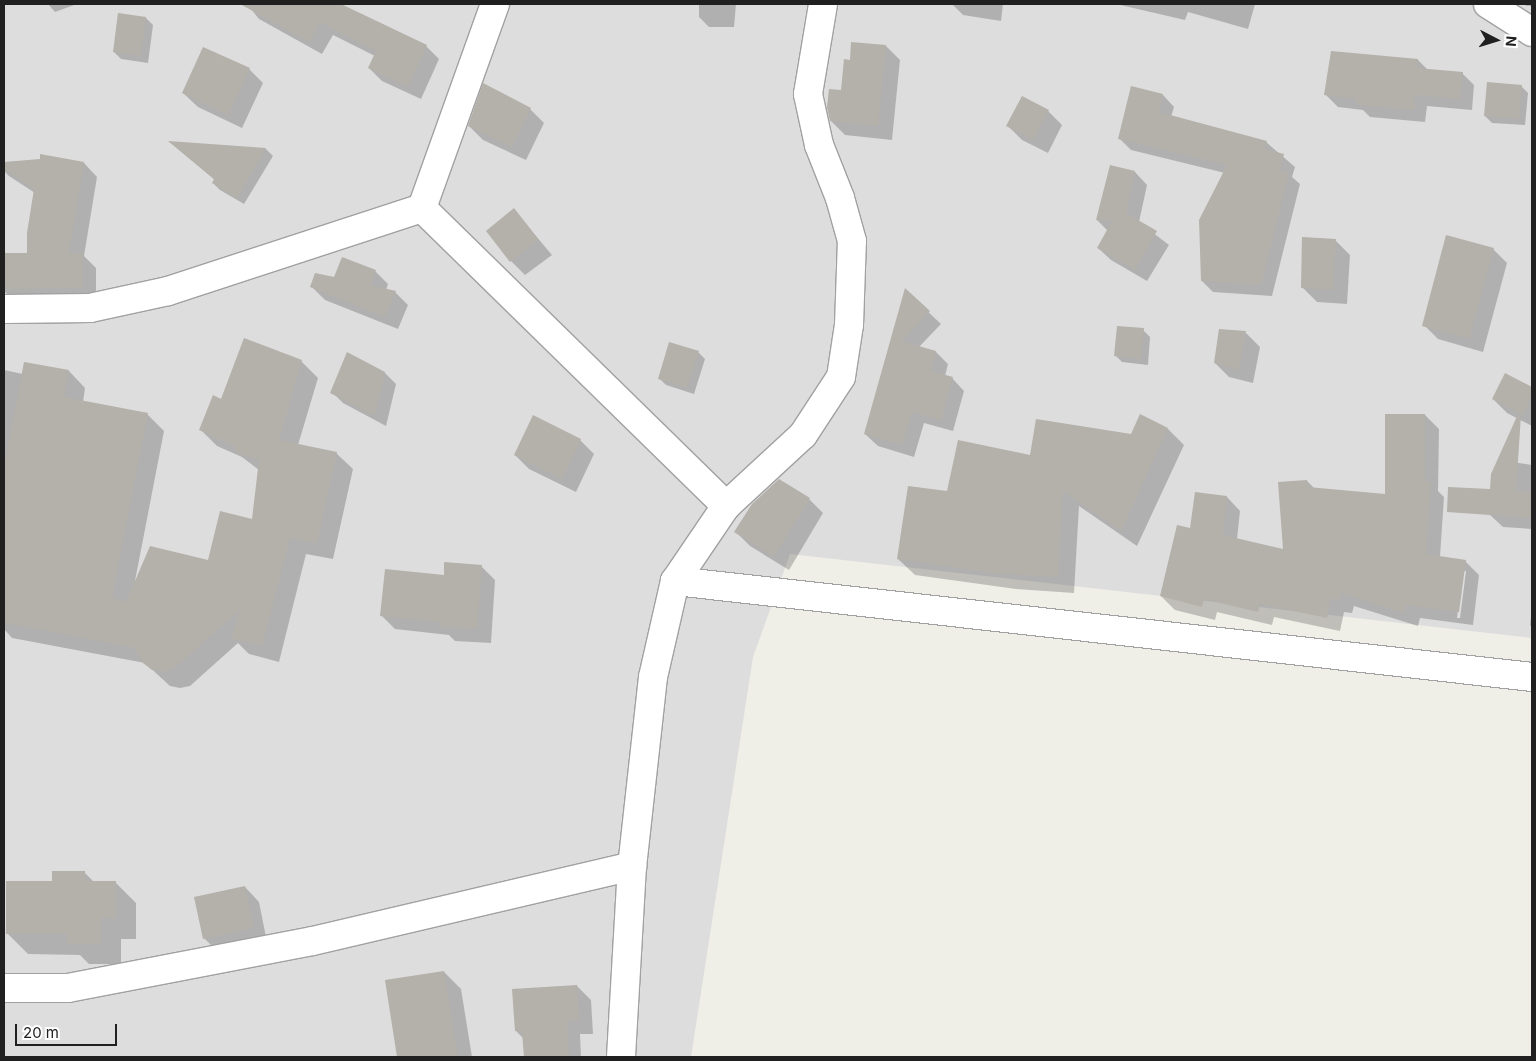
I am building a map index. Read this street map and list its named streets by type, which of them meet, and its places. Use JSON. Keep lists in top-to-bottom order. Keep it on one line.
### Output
{"scale_bar":"20 m","north":"right"}
